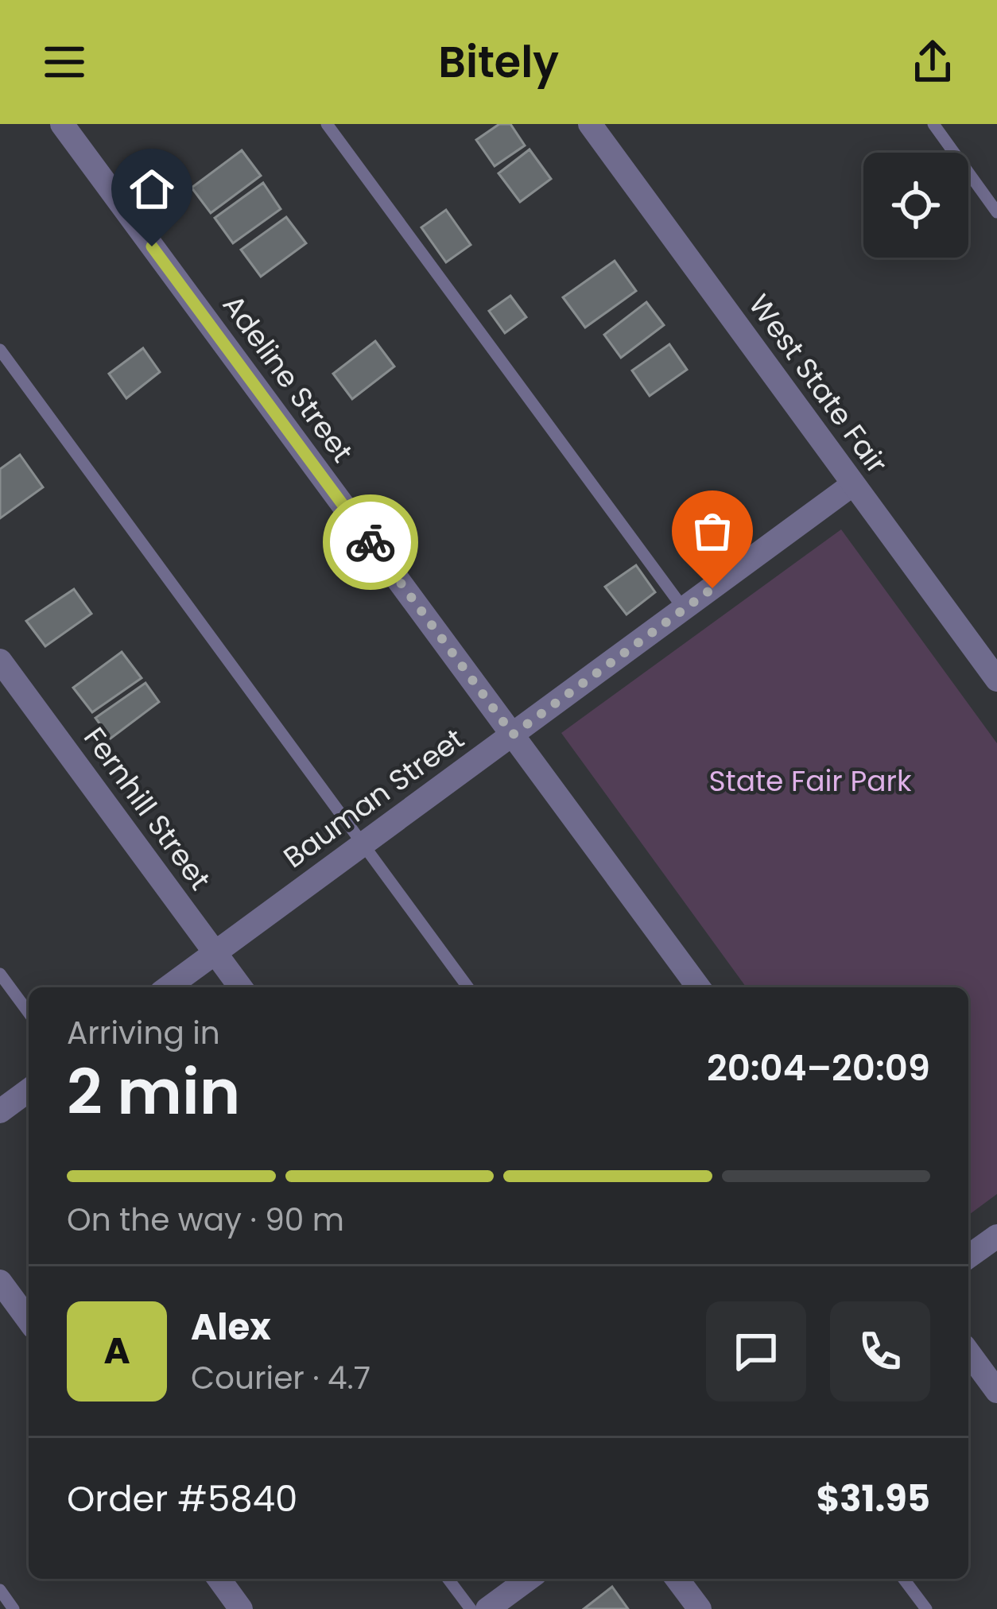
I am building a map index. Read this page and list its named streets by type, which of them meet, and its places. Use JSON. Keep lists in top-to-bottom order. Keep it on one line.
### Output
{"streets":{"street":["Adeline Street","West State Fair","Bauman Street","Fernhill Street"]},"crossings":[["Adeline Street","Bauman Street"],["West State Fair","Bauman Street"],["Bauman Street","Fernhill Street"]],"parks":["State Fair Park"],"page":{"header":"Bitely","heading":["2 min","Arriving in","20:04–20:09"],"panel":["Alex","Courier · 4.7","Order #5840","$31.95"],"bar":"On the way · 90 m","round":"A"}}
